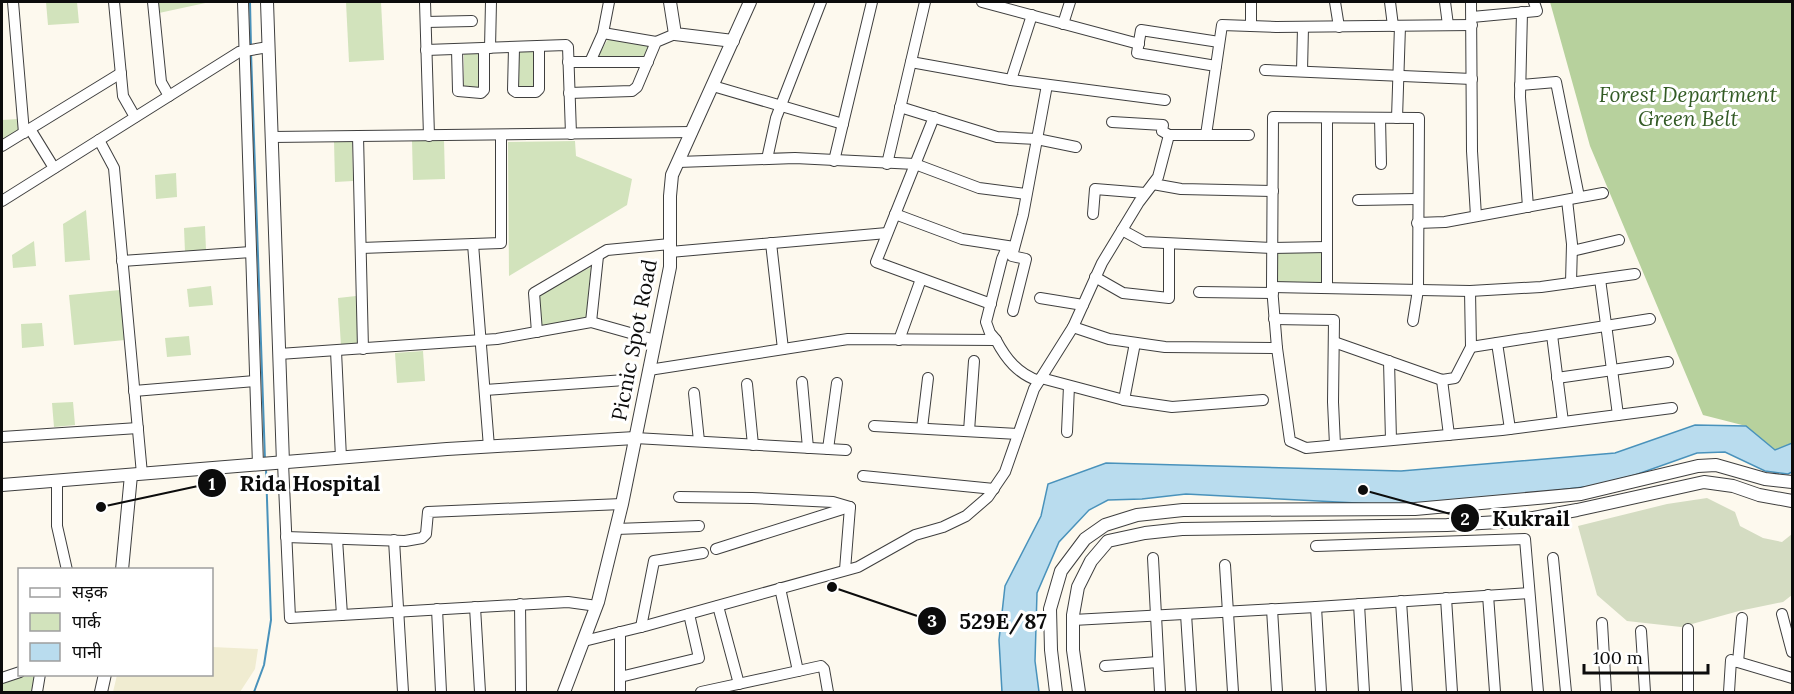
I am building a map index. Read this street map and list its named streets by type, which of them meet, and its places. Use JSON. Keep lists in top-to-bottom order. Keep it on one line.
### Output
{"streets":{"street":["Picnic Spot Road"]},"parks":["Forest Department Green Belt"],"places":["Kukrail","Rida Hospital","529E/87"],"legend":["सड़क","पार्क","पानी"],"scale_bar":"100 m"}
